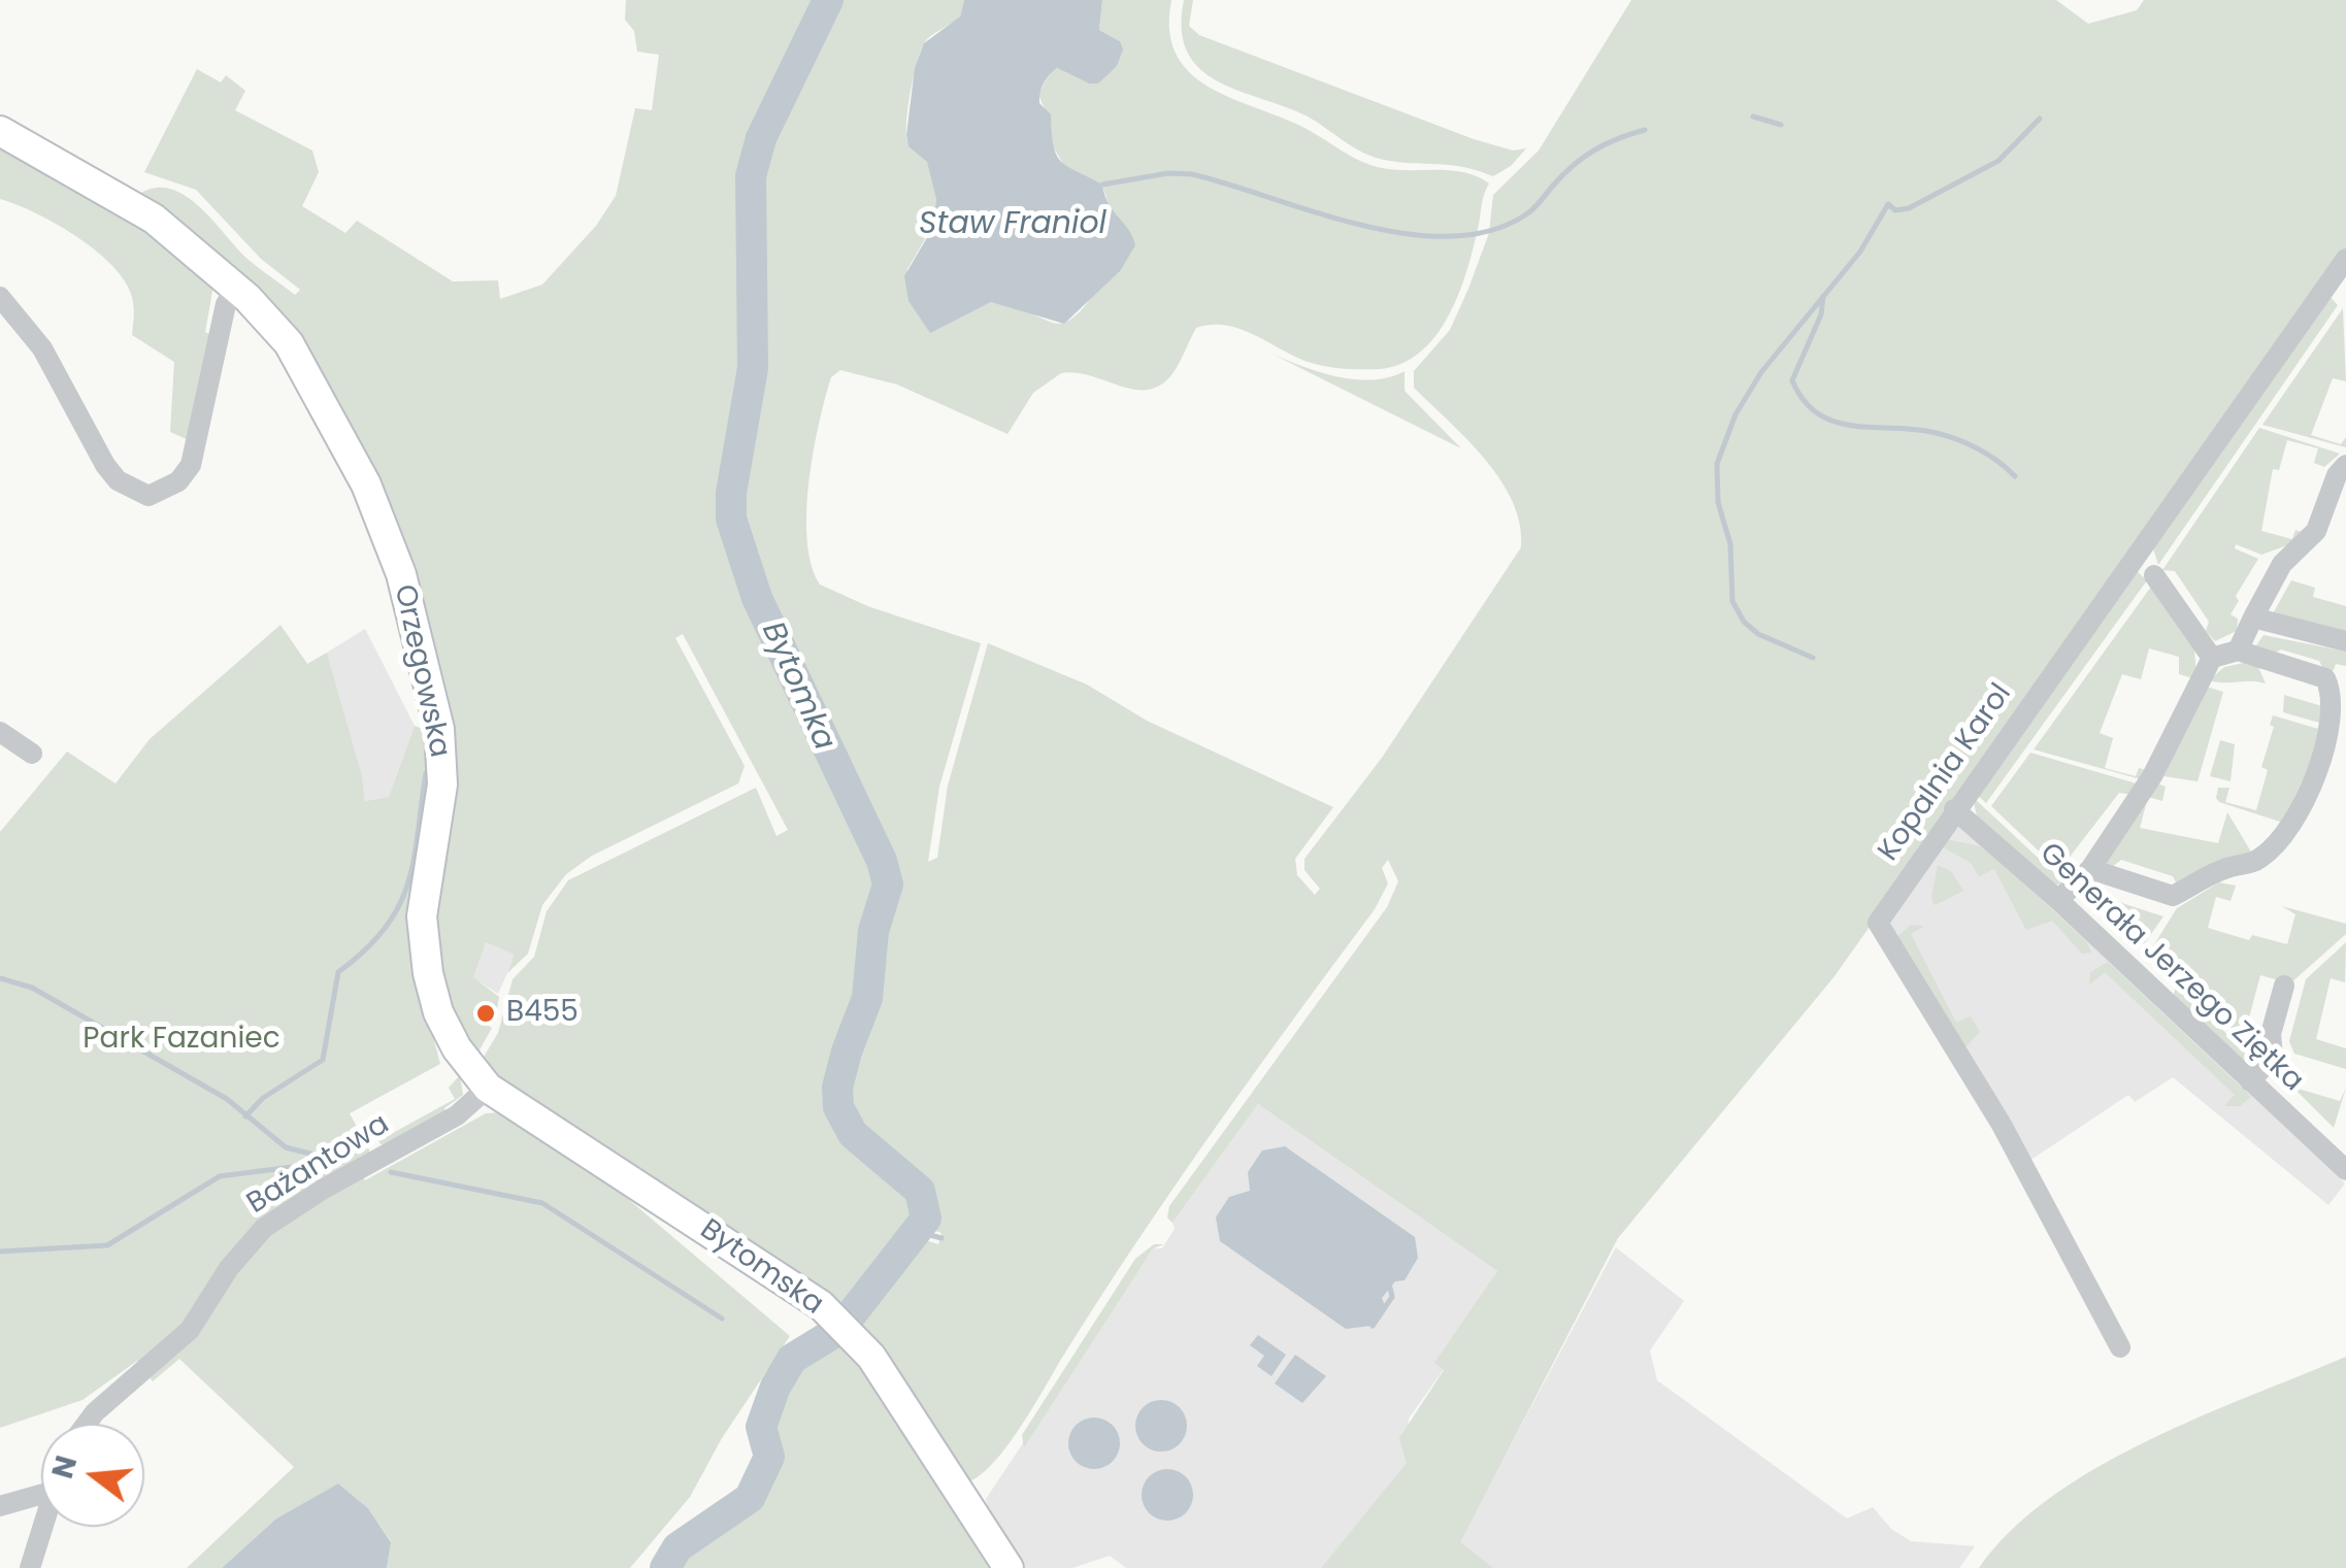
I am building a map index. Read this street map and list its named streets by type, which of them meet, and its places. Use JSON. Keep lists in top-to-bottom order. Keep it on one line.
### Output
{"streets":{"street":["Orzegowska","Kopalnia Karol","Generała Jerzego Ziętka","Bażantowa","Bytomska"]},"crossings":[["Orzegowska","Bażantowa"],["Orzegowska","Bytomska"],["Kopalnia Karol","Generała Jerzego Ziętka"]],"water":["Staw Franiol","Bytomka"],"parks":["Park Fazaniec"],"places":["B455"],"north":"left"}
